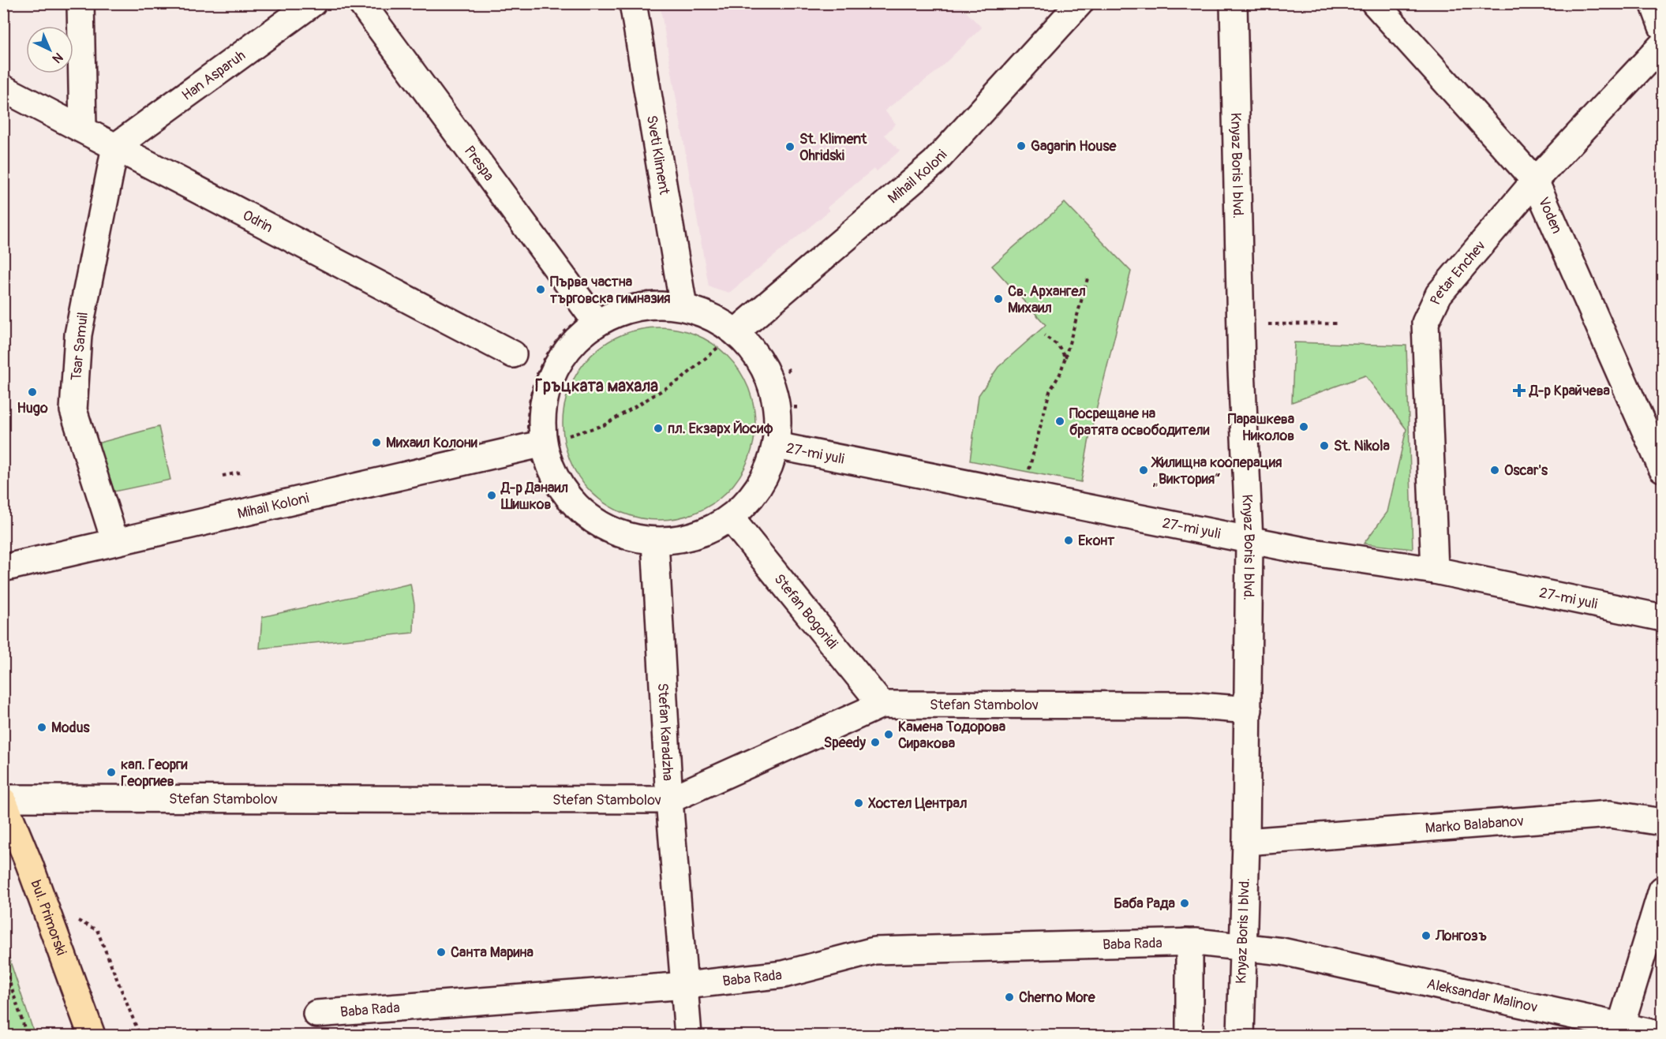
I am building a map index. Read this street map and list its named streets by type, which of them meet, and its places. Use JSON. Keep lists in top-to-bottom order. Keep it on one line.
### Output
{"streets":{"main road":["bul. Primorski"],"street":["Han Asparuh","Sveti Kliment","Prespa","Knyaz Boris I blvd.","Mihail Koloni","Voden","Odrin","Petar Enchev","Tsar Samuil","27-mi yuli","Stefan Bogoridi","Stefan Stambolov","Stefan Karadzha","Marko Balabanov","Baba Rada","Aleksandar Malinov"]},"crossings":[["Han Asparuh","Odrin"],["Han Asparuh","Tsar Samuil"],["Knyaz Boris I blvd.","27-mi yuli"],["Knyaz Boris I blvd.","Stefan Stambolov"],["Knyaz Boris I blvd.","Marko Balabanov"],["Knyaz Boris I blvd.","Baba Rada"],["Knyaz Boris I blvd.","Aleksandar Malinov"],["Mihail Koloni","Tsar Samuil"],["Voden","Petar Enchev"],["Odrin","Tsar Samuil"],["Petar Enchev","27-mi yuli"],["Stefan Bogoridi","Stefan Stambolov"],["Stefan Stambolov","Stefan Karadzha"],["Stefan Stambolov","bul. Primorski"],["Stefan Karadzha","Baba Rada"],["Baba Rada","Aleksandar Malinov"]],"districts":["Гръцката махала"],"places":{"other":["Gagarin House","St. Kliment Ohridski","Първа частна търговска гимназия","Св. Архангел Михаил","Hugo","Посрещане на братята освободители","Парашкева Николов","пл. Екзарх Йосиф","Михаил Колони","St. Nikola","Жилищна кооперация „Виктория“","Oscar's","Д-р Данаил Шишков","Еконт","Modus","Камена Тодорова Сиракова","Speedy","кап. Георги Георгиев","Хостел Централ","Баба Рада","Лонгозъ","Санта Марина","Cherno More"],"health":["Д-р Крайчева"]},"north":"bottom right"}
